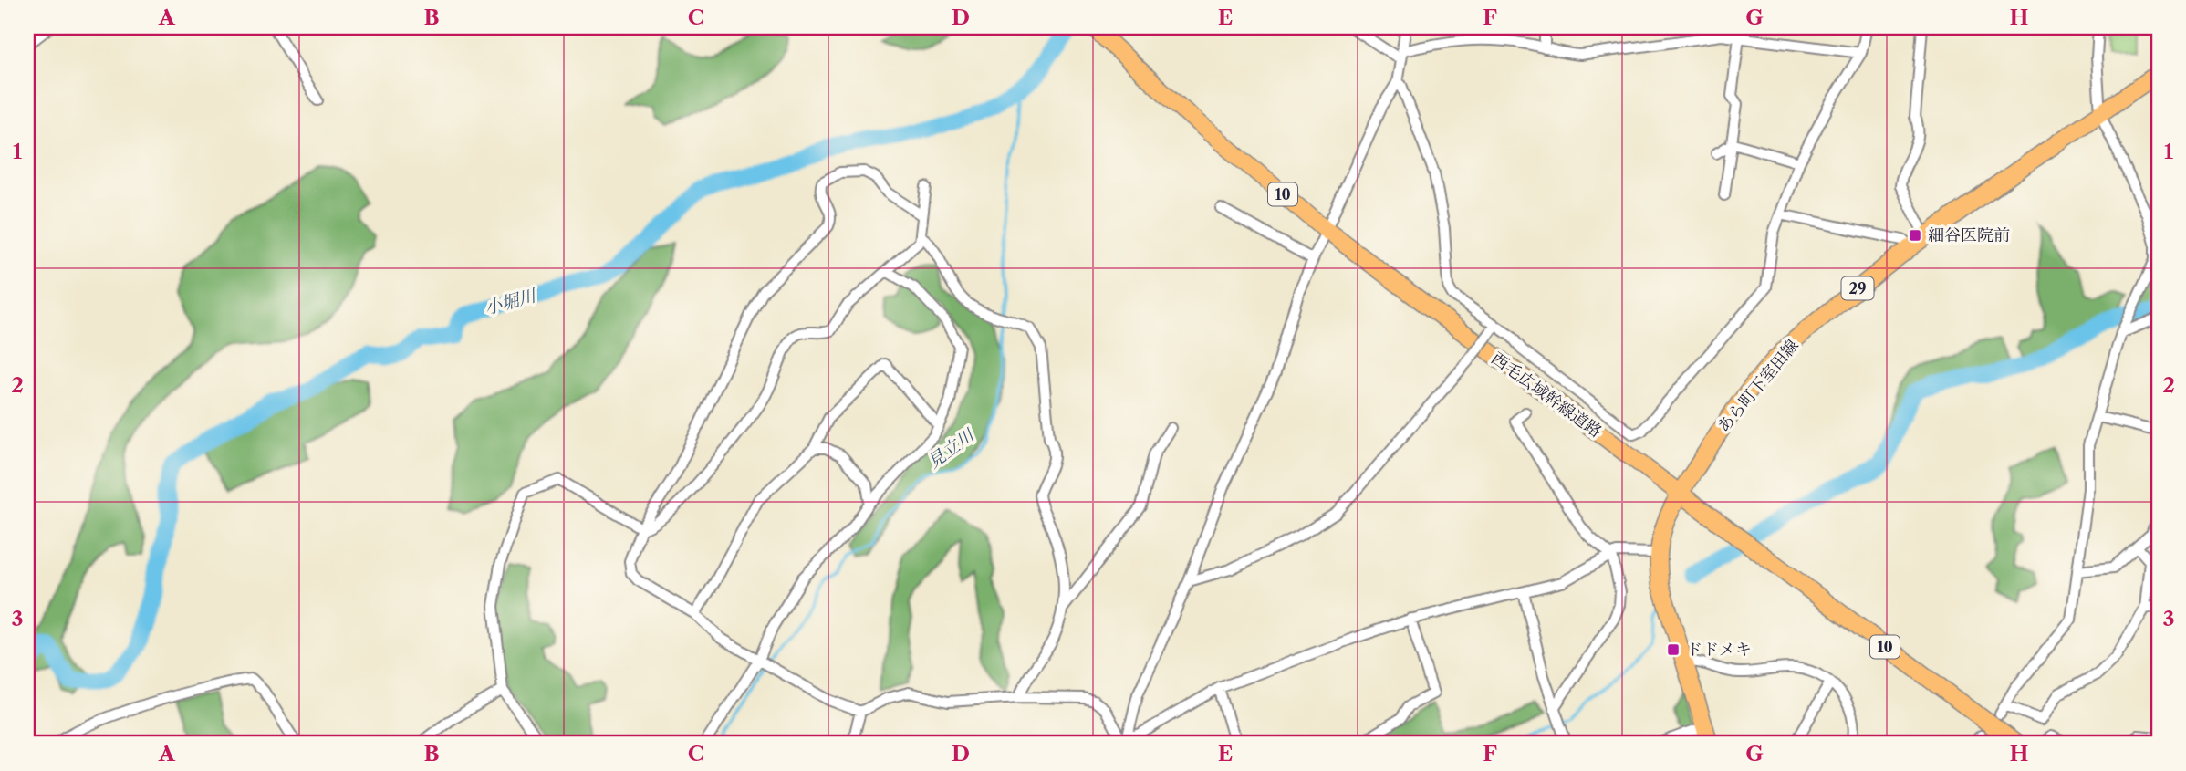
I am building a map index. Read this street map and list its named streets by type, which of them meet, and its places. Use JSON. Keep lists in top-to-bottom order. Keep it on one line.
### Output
{"streets":{"main road":["10","29","あら町下室田線","西毛広域幹線道路"]},"crossings":[["あら町下室田線","西毛広域幹線道路"]],"water":["小堀川","見立川"],"places":{"transit":["細谷医院前","ドドメキ"]},"grid":{"columns":["A","B","C","D","E","F","G","H"],"rows":["1","2","3"]}}
